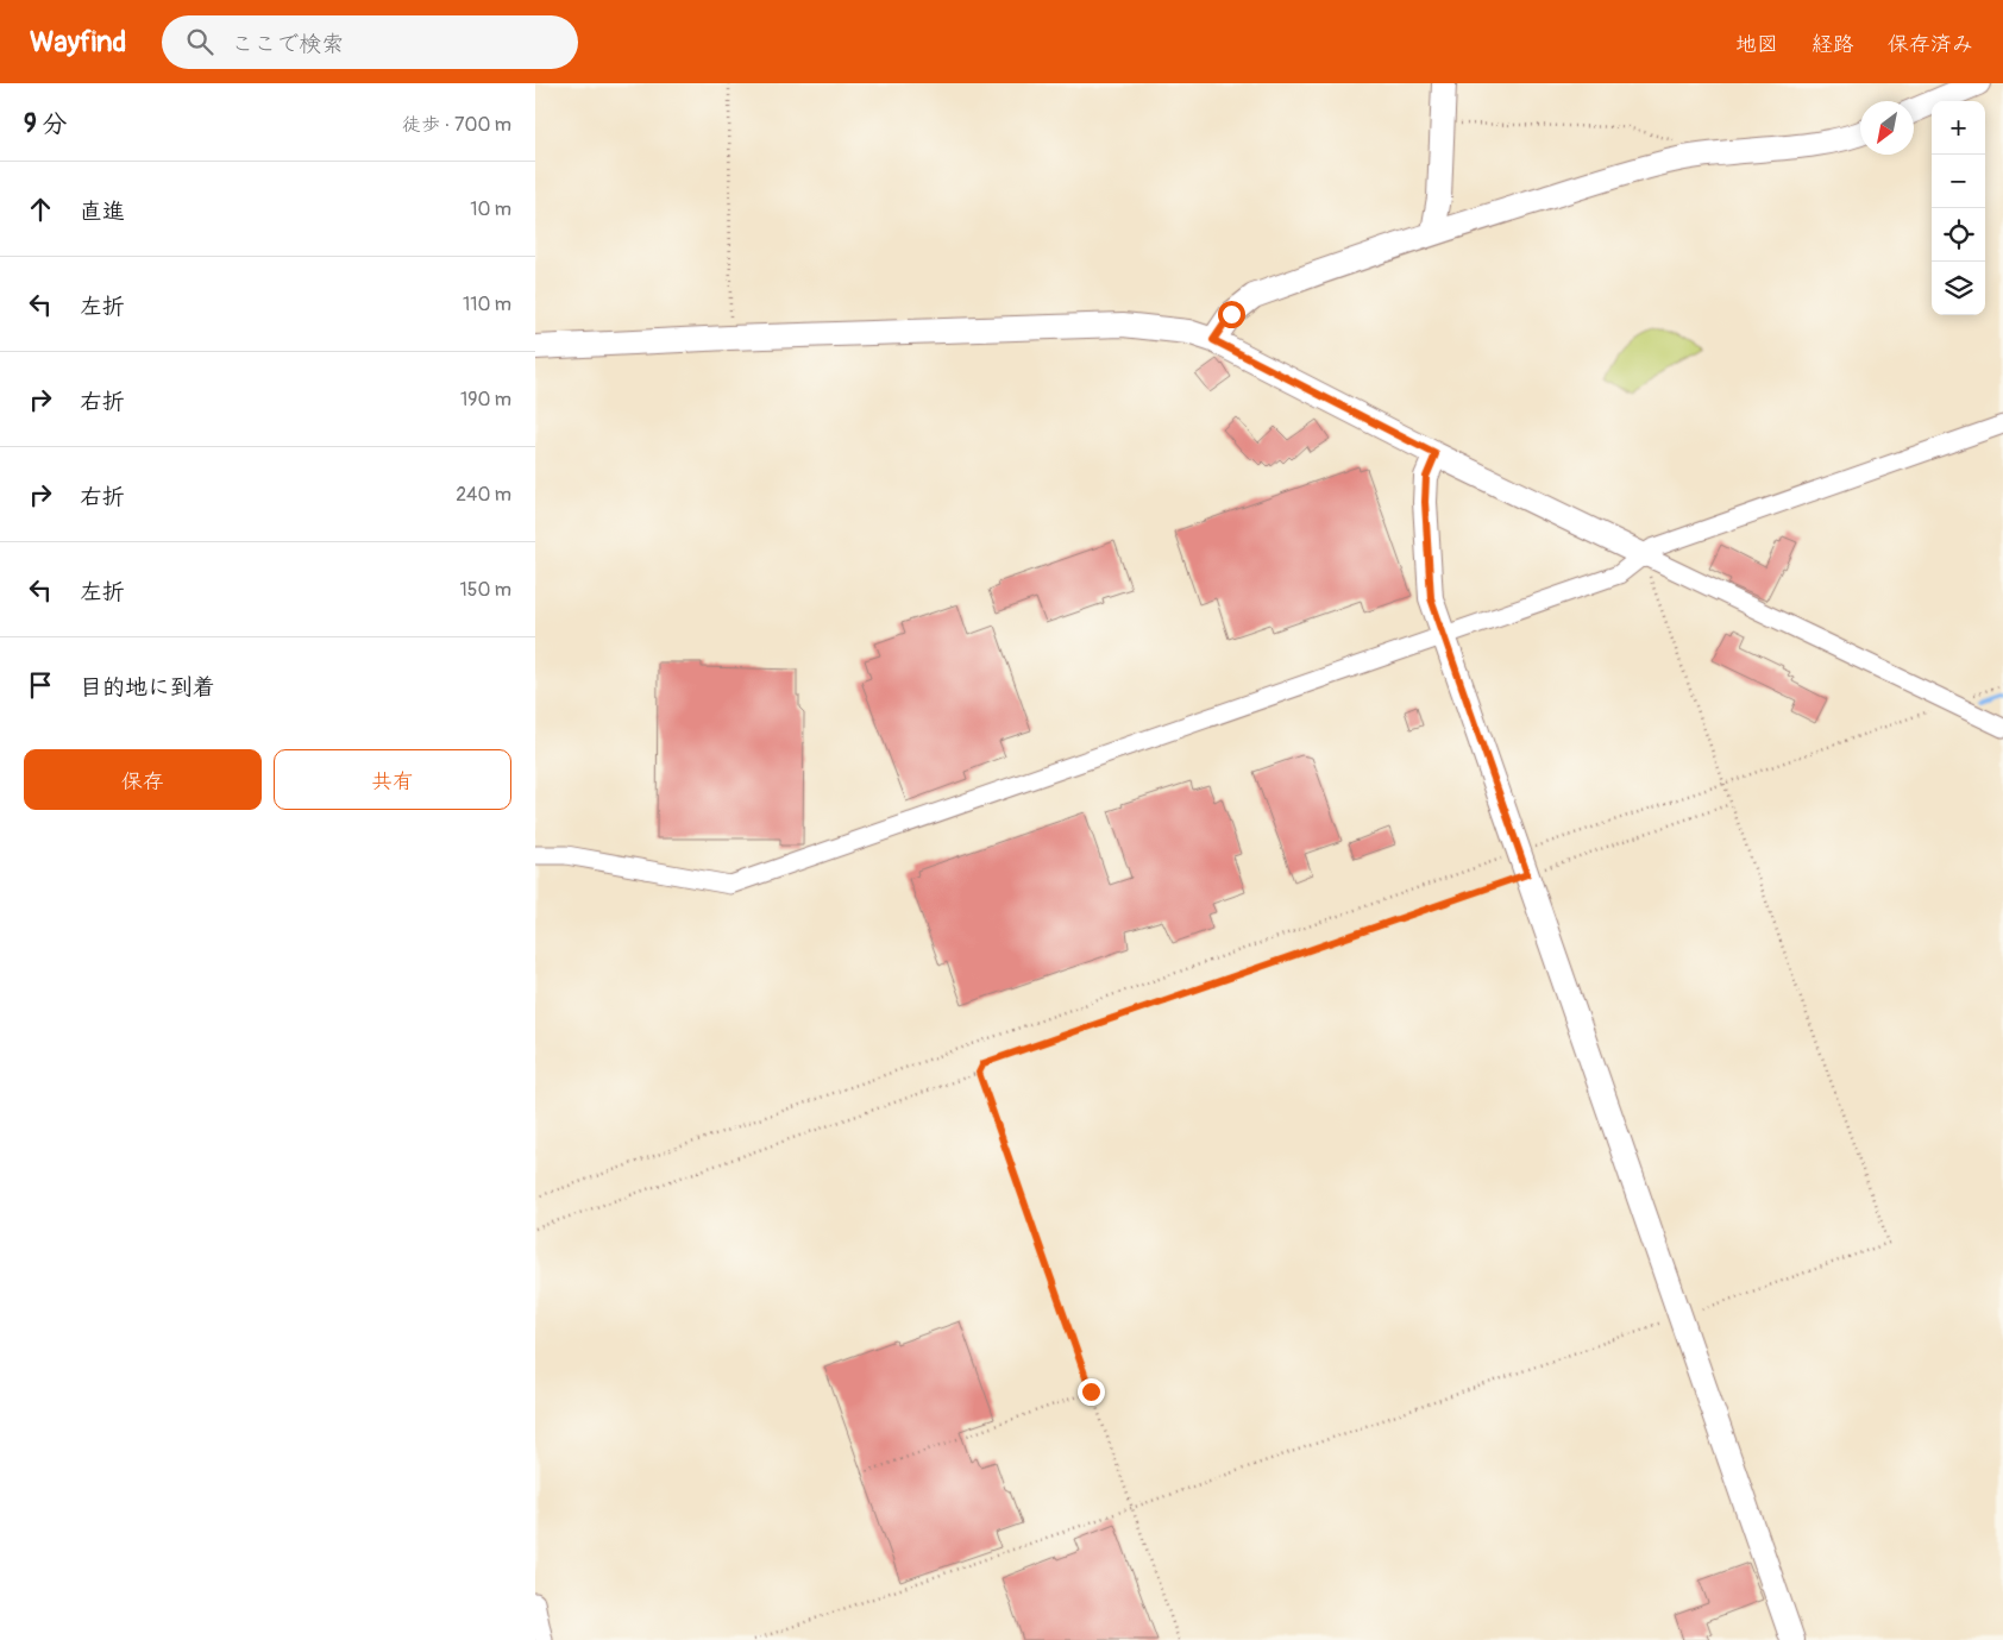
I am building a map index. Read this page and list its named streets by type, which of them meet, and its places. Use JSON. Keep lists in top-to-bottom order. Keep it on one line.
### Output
{"north":"bottom left","page":{"header":"Wayfind","search":"ここで検索","nav":["地図","経路","保存済み"],"heading":["9 分","徒歩 · 700 m"],"map_buttons":["+","−"],"list":[["直進","10 m"],["左折","110 m"],["右折","190 m"],["右折","240 m"],["左折","150 m"],"目的地に到着"],"buttons":["保存","共有"]}}
